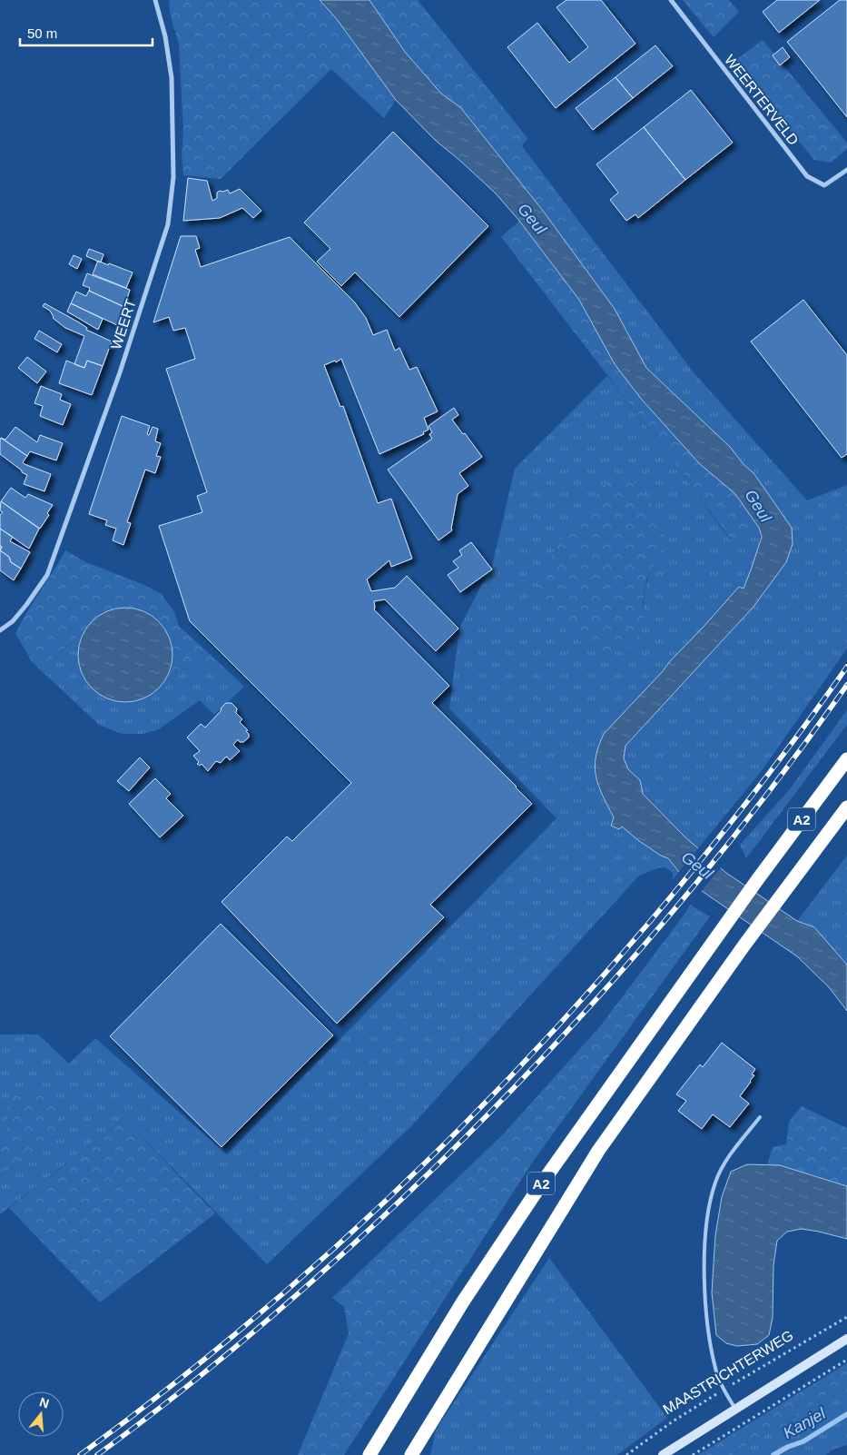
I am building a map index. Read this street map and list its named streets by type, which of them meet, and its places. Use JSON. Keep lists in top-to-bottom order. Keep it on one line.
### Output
{"streets":{"highway":["A2"],"street":["WEERTERVELD","WEERT"],"path":["MAASTRICHTERWEG"]},"water":["Geul","Kanjel"],"scale_bar":"50 m","north":"top"}
